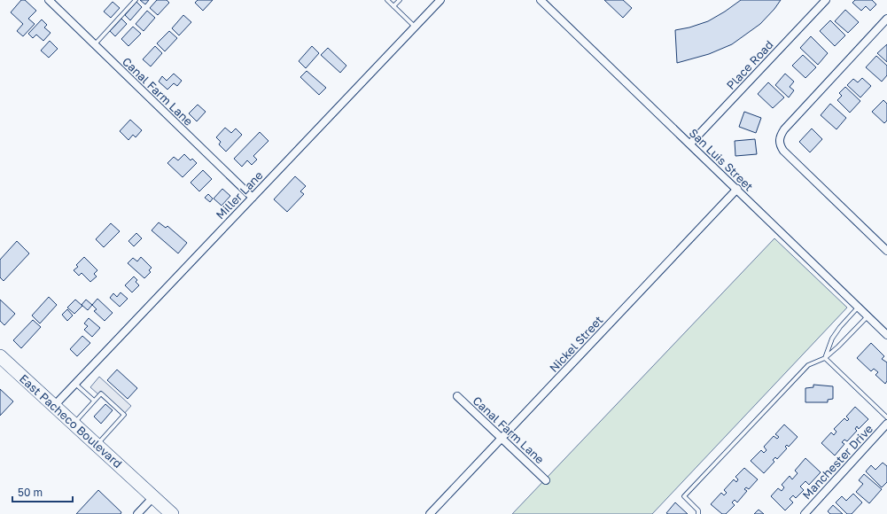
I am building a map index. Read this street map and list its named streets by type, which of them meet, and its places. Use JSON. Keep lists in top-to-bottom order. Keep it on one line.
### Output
{"streets":{"highway":["East Pacheco Boulevard"],"street":["Place Road","Canal Farm Lane","San Luis Street","Miller Lane","Nickel Street","Manchester Drive"]},"crossings":[["Place Road","San Luis Street"],["Canal Farm Lane","Miller Lane"],["Canal Farm Lane","Nickel Street"],["San Luis Street","Nickel Street"],["Miller Lane","East Pacheco Boulevard"]],"scale_bar":"50 m"}
